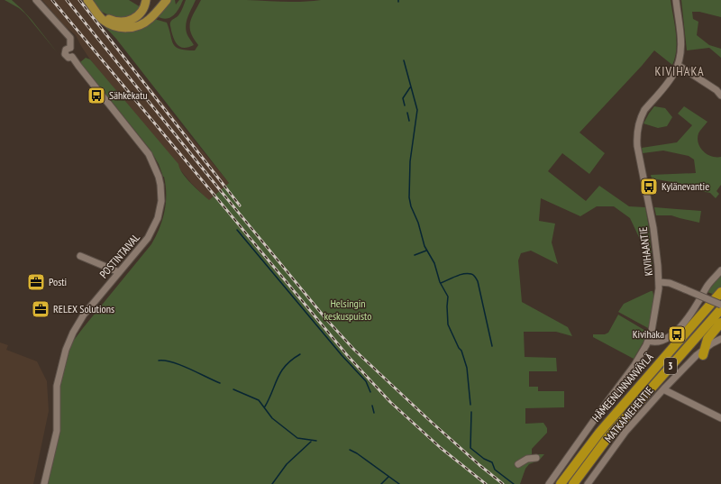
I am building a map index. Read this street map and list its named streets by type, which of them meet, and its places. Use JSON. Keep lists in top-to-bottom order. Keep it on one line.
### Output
{"streets":{"highway":["3","HÄMEENLINNANVÄYLÄ"],"street":["KIVIHAANTIE","POSTINTAIVAL","MATKAMIEHENTIE"]},"districts":["KIVIHAKA"],"parks":["Helsingin keskuspuisto"],"places":{"bus stop":["Sähkekatu","Kylänevantie","Kivihaka"],"office":["Posti","RELEX Solutions"]}}
